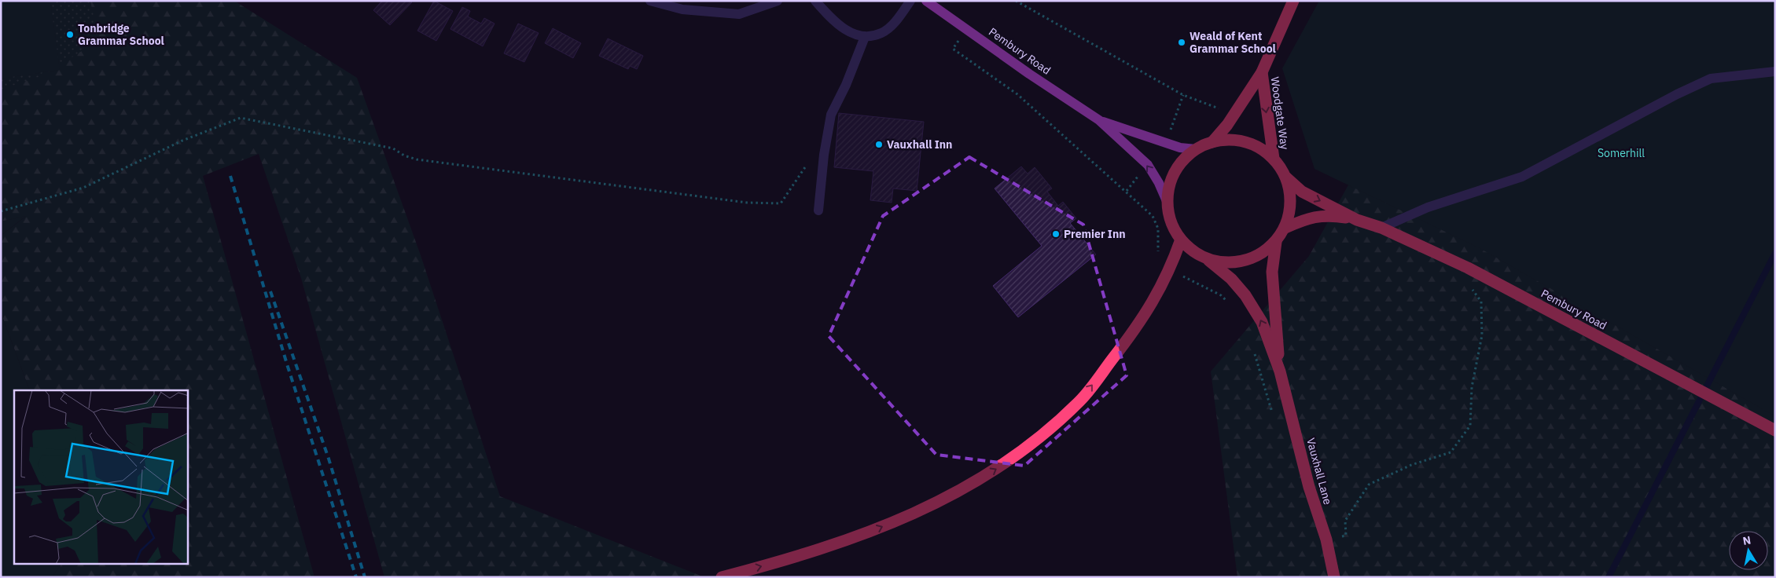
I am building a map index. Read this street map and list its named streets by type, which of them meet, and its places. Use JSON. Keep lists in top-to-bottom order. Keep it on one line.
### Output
{"streets":{"highway":["Pembury Road","Woodgate Way","Vauxhall Lane"]},"crossings":[["Pembury Road","Woodgate Way"],["Pembury Road","Vauxhall Lane"],["Woodgate Way","Vauxhall Lane"]],"parks":["Somerhill"],"places":["Tonbridge Grammar School","Weald of Kent Grammar School","Vauxhall Inn","Premier Inn"],"north":"top"}
